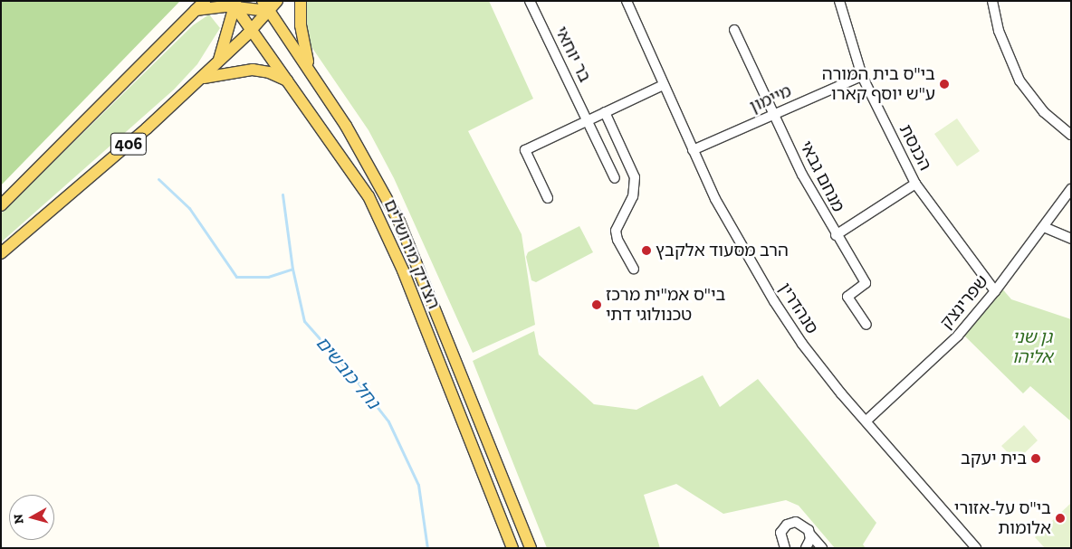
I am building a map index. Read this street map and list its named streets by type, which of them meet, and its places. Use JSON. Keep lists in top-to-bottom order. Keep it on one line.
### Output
{"streets":{"main road":["406","הצדיק מירושלים"],"street":["בר יוחאי","מיימון","הכנסת","מנחם גבאי","שפרינצק","סנהדרין"]},"crossings":[["מיימון","הכנסת"],["מיימון","מנחם גבאי"],["מיימון","סנהדרין"],["406","הצדיק מירושלים"],["הכנסת","שפרינצק"],["שפרינצק","סנהדרין"]],"water":["נחל כובשים"],"parks":["גן שני אליהו"],"places":["בי\"ס בית המורה ע\"ש יוסף קארו","הרב מסעוד אלקבץ","בי\"ס אמ\"ית מרכז טכנולוגי דתי","בית יעקב","בי\"ס על-אזורי אלומות"],"north":"left"}
